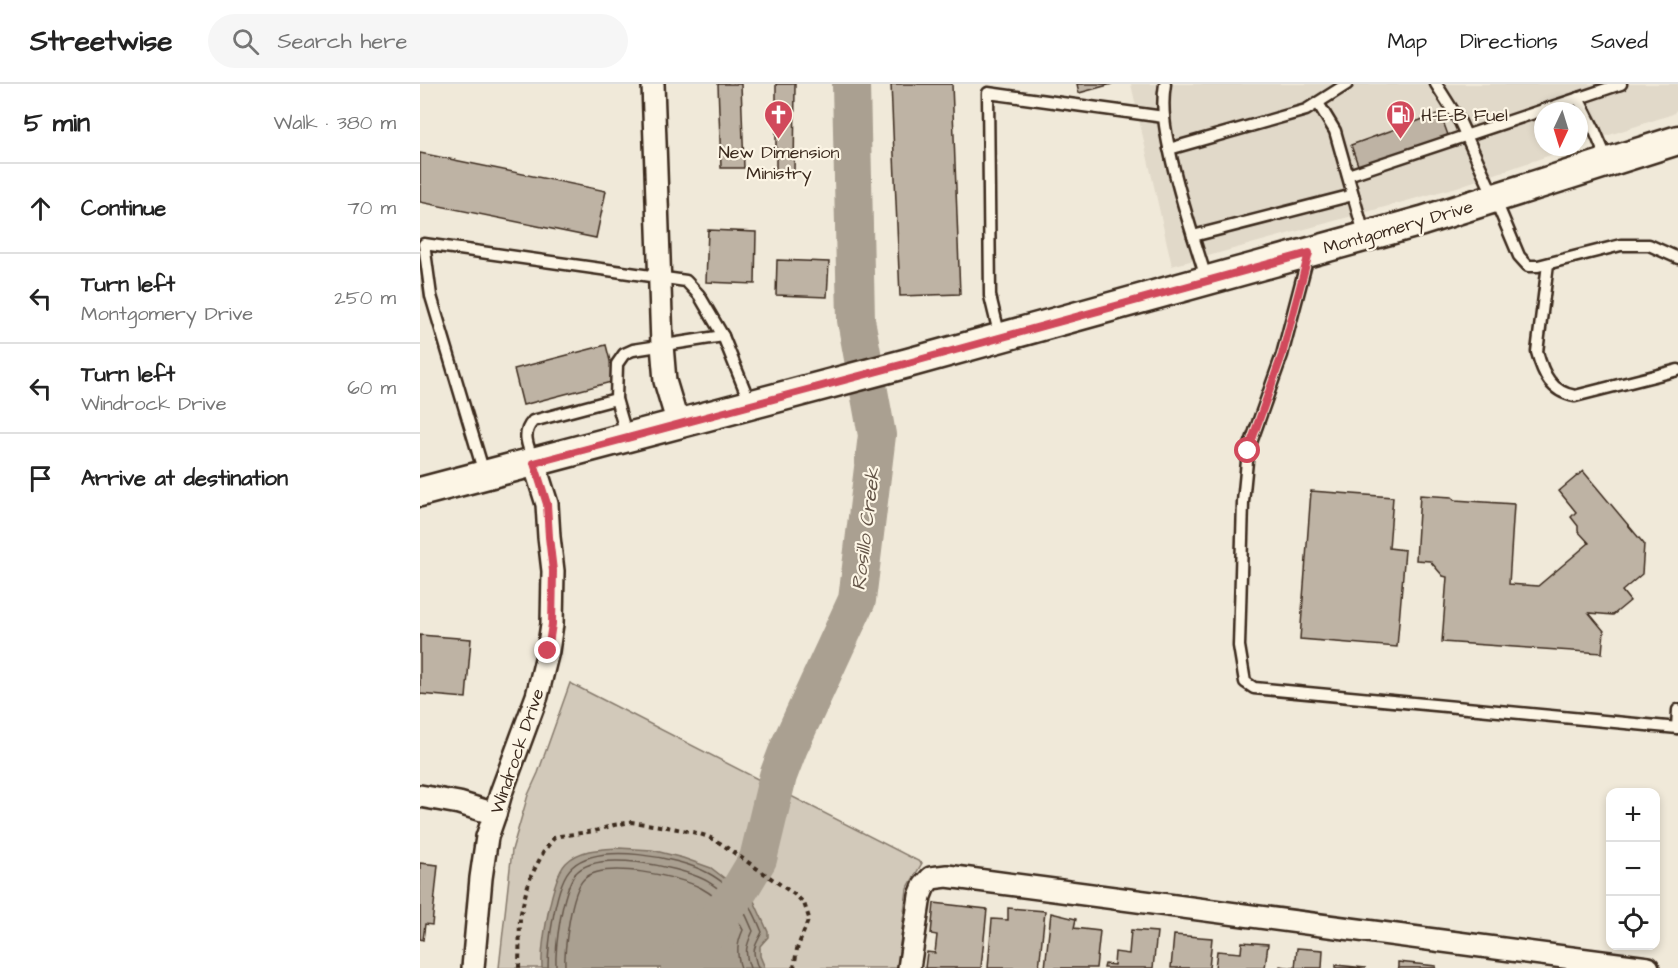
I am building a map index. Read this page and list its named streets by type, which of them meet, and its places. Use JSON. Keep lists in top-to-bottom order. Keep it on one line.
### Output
{"streets":{"main road":["Montgomery Drive"],"street":["Windrock Drive"]},"crossings":[["Montgomery Drive","Windrock Drive"]],"water":["Rosillo Creek"],"places":{"church":["New Dimension Ministry"],"fuel station":["H-E-B Fuel"]},"north":"bottom","page":{"header":"Streetwise","search":"Search here","nav":["Map","Directions","Saved"],"heading":["5 min","Walk · 380 m"],"list":[["Continue","70 m"],["Turn left","Montgomery Drive","250 m"],["Turn left","Windrock Drive","60 m"],"Arrive at destination"],"map_buttons":["+","−"]}}
